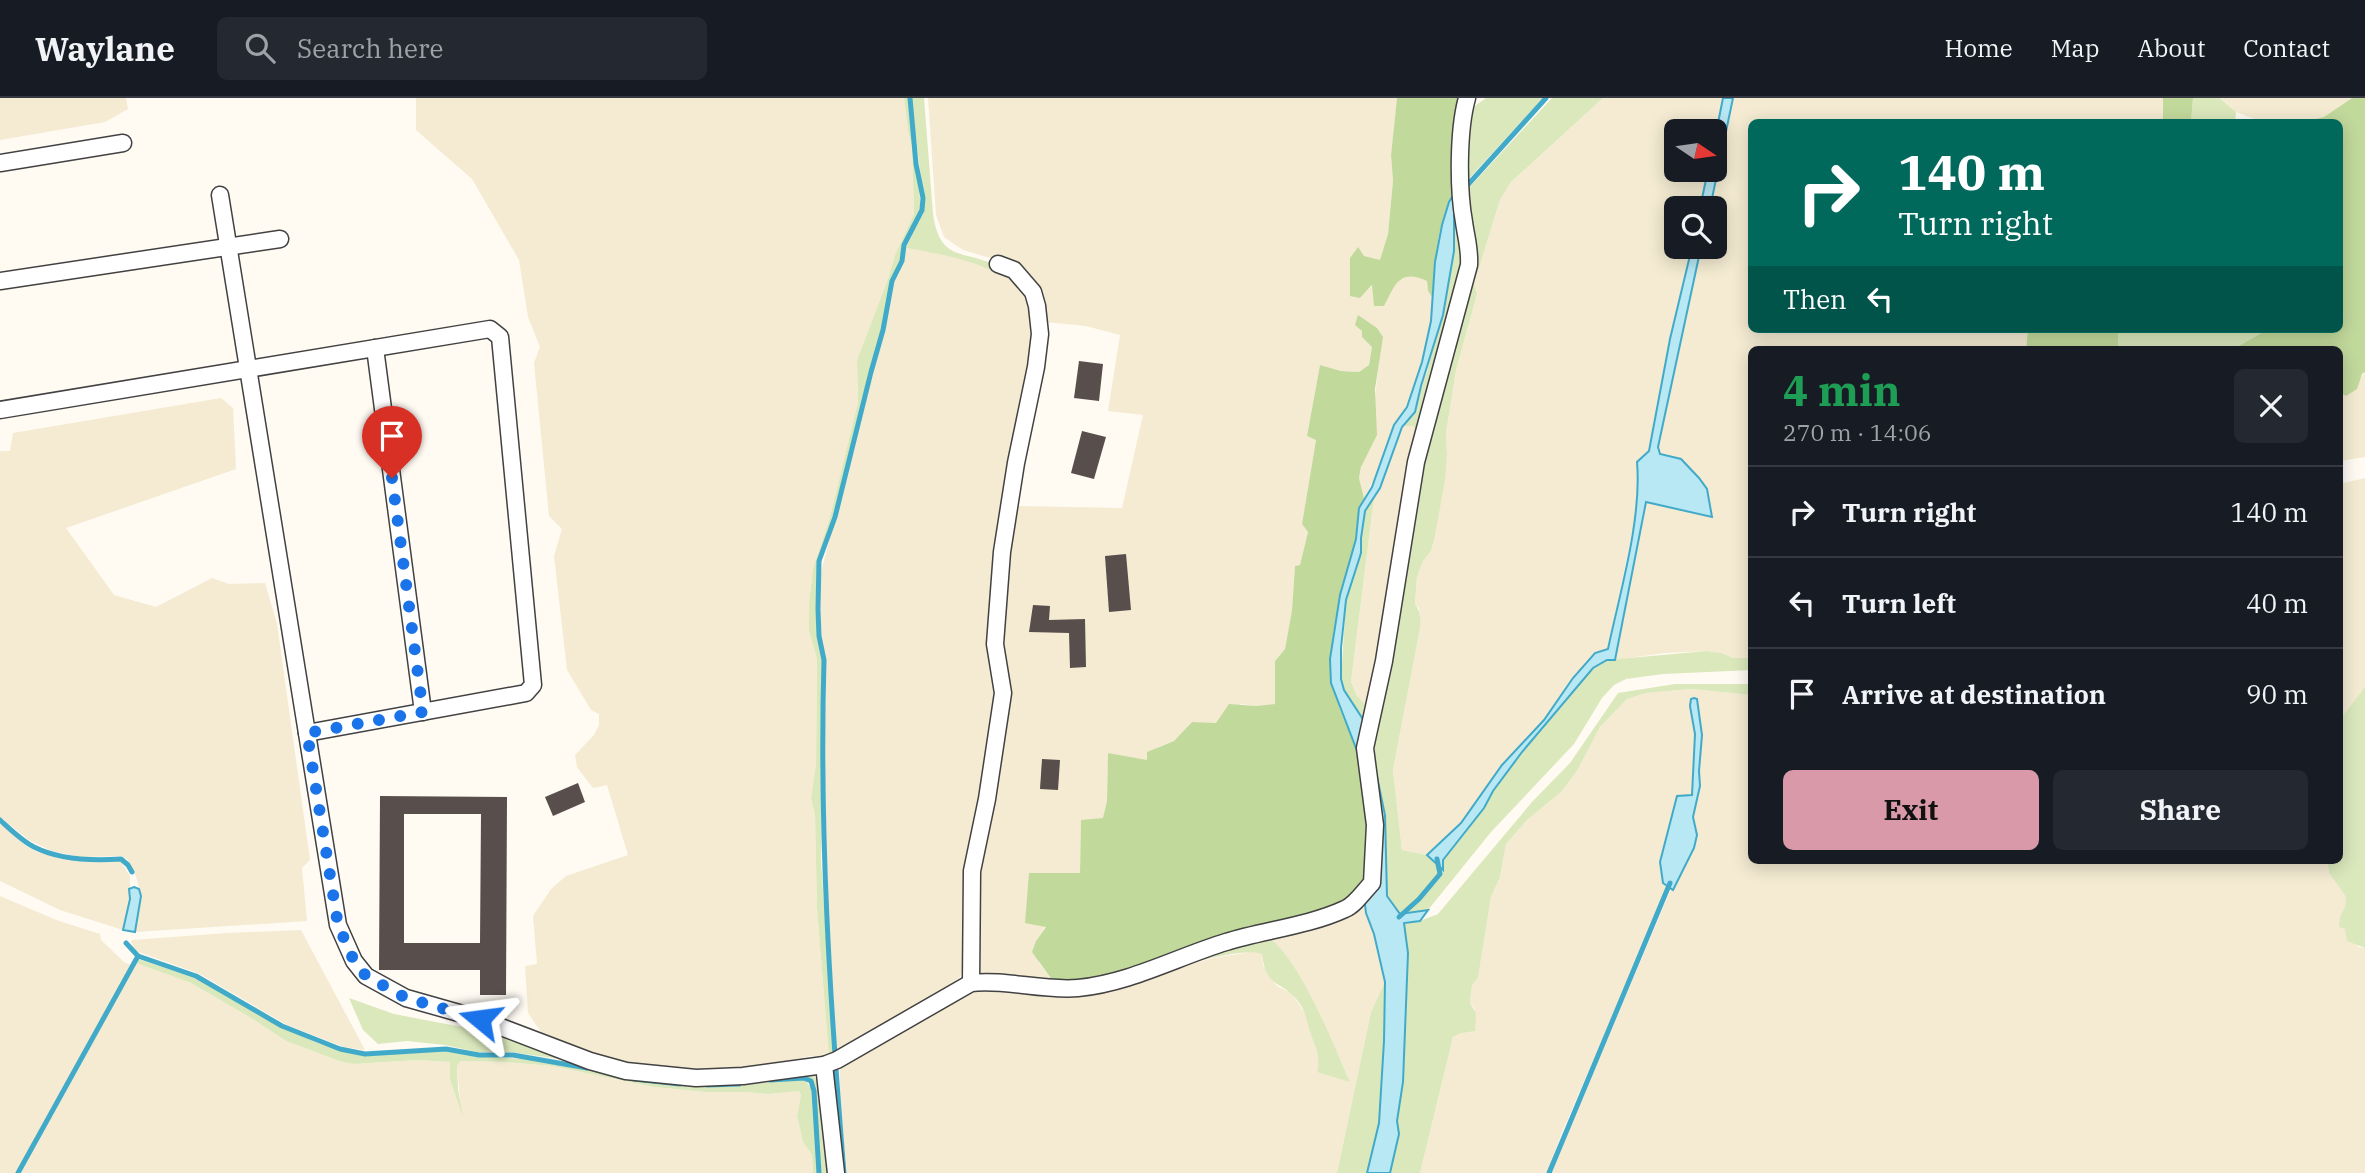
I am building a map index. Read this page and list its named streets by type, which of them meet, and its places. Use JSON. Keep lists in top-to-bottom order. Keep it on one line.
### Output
{"north":"right","page":{"header":"Waylane","search":"Search here","nav":["Home","Map","About","Contact"],"turn":["140 m","Turn right"],"then":"Then","heading":["4 min","270 m · 14:06"],"list":[{"name":"Turn right","value":"140 m"},{"name":"Turn left","value":"40 m"},{"name":"Arrive at destination","value":"90 m"}],"buttons":["Exit","Share"]}}
